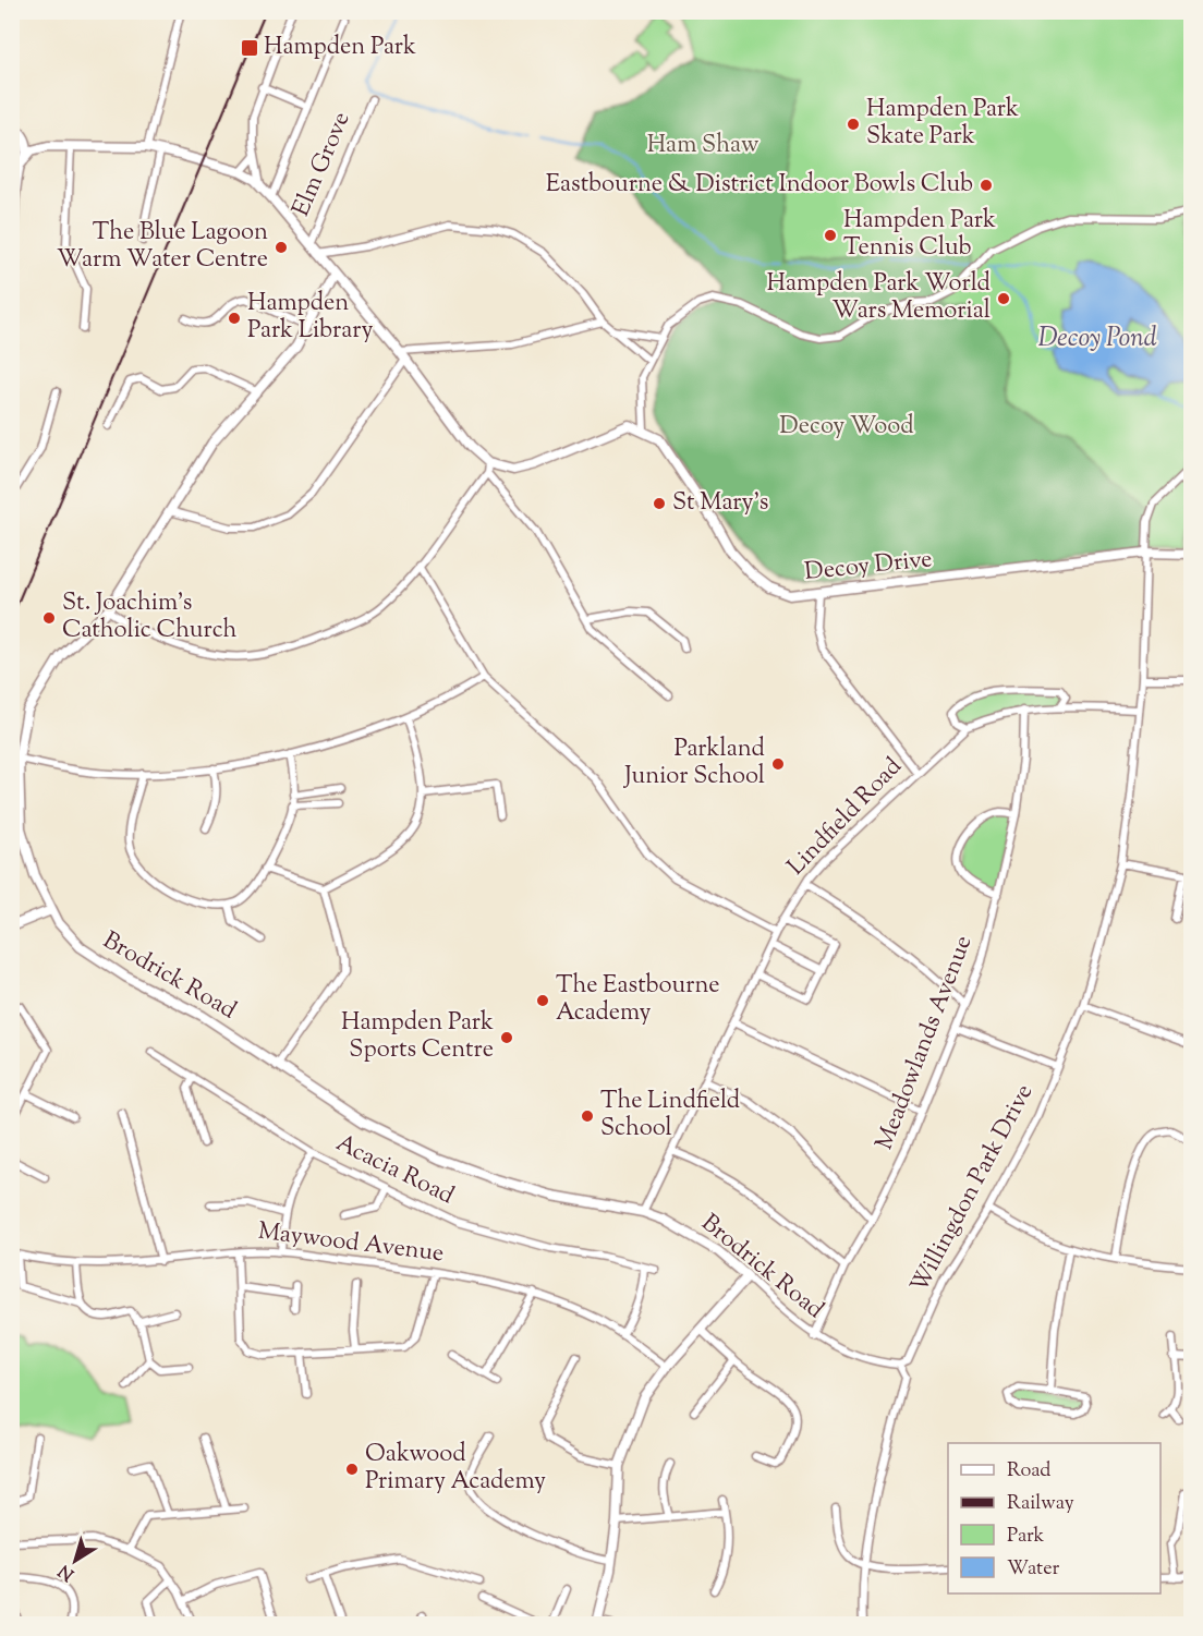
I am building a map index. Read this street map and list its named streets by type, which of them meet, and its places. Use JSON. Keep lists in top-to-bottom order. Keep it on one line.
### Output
{"streets":{"street":["Elm Grove","Decoy Drive","Lindfield Road","Brodrick Road","Meadowlands Avenue","Acacia Road","Willingdon Park Drive","Maywood Avenue"]},"crossings":[["Decoy Drive","Willingdon Park Drive"],["Lindfield Road","Brodrick Road"],["Lindfield Road","Meadowlands Avenue"],["Lindfield Road","Willingdon Park Drive"],["Brodrick Road","Meadowlands Avenue"],["Brodrick Road","Willingdon Park Drive"]],"water":["Decoy Pond"],"parks":["Ham Shaw","Decoy Wood"],"places":{"transit":["Hampden Park"],"other":["Hampden Park Skate Park","Eastbourne & District Indoor Bowls Club","Hampden Park Tennis Club","The Blue Lagoon Warm Water Centre","Hampden Park World Wars Memorial","Hampden Park Library","St Mary's","St. Joachim's Catholic Church","Parkland Junior School","The Eastbourne Academy","Hampden Park Sports Centre","The Lindfield School","Oakwood Primary Academy"]},"legend":["Road","Railway","Park","Water"],"north":"bottom left"}
